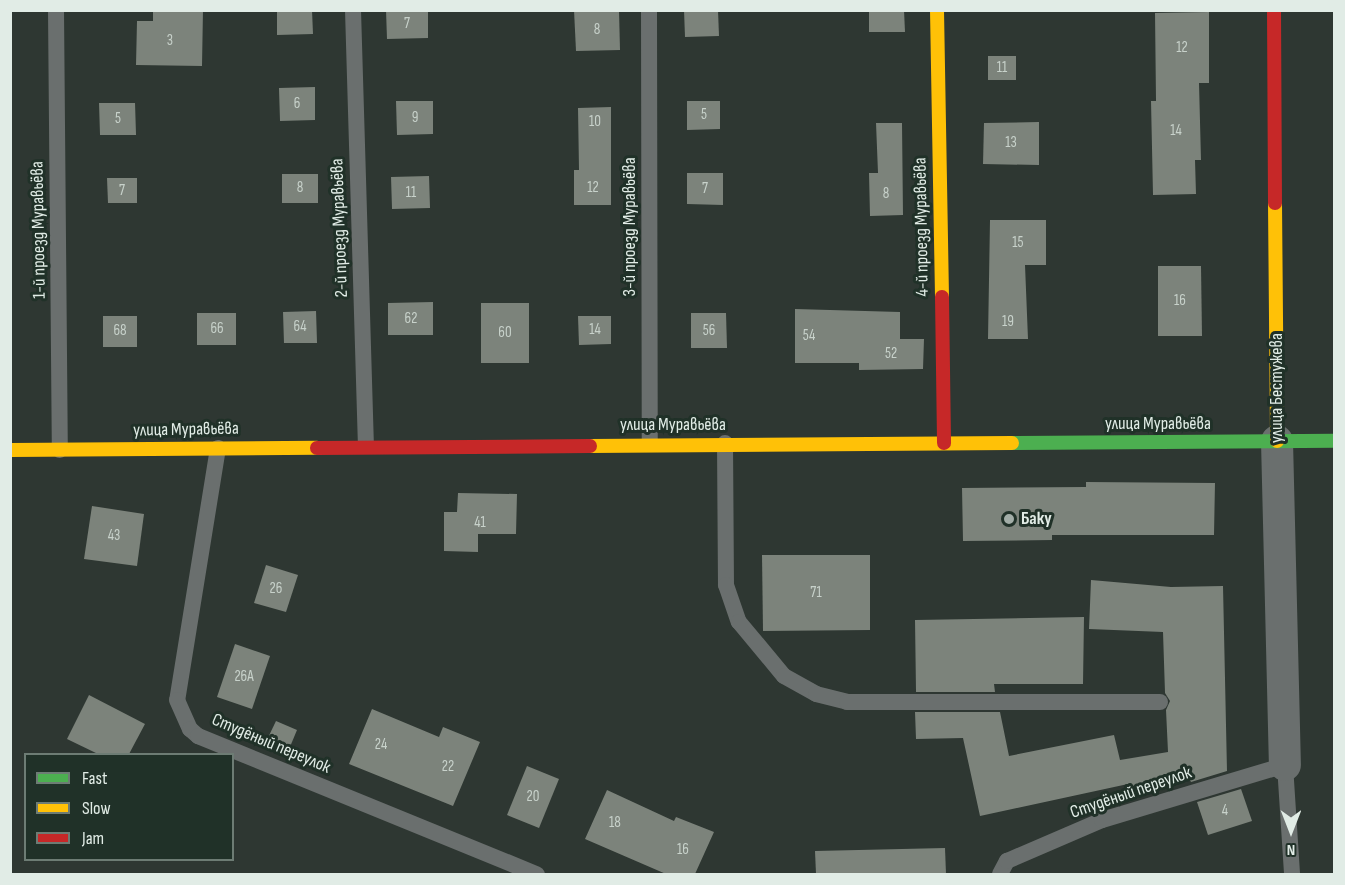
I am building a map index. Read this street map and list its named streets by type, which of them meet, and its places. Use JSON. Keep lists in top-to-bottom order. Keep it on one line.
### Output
{"streets":{"street":["4-й проезд Муравьёва","улица Бестужева","улица Муравьёва"],"lane":["3-й проезд Муравьёва","2-й проезд Муравьёва","1-й проезд Муравьёва","Студёный переулок"]},"crossings":[["3-й проезд Муравьёва","улица Муравьёва"],["4-й проезд Муравьёва","улица Муравьёва"],["2-й проезд Муравьёва","улица Муравьёва"],["1-й проезд Муравьёва","улица Муравьёва"],["улица Бестужева","улица Муравьёва"],["улица Бестужева","Студёный переулок"],["улица Муравьёва","Студёный переулок"]],"places":["Баку"],"house_numbers":["7","8","3","12","11","6","5","9","5","10","14","13","8","12","7","7","11","8","15","16","62","19","64","66","14","68","56","60","54","52","41","43","26","71","26А","24","22","20","4","18","16"],"legend":["Fast","Slow","Jam"],"north":"bottom"}
